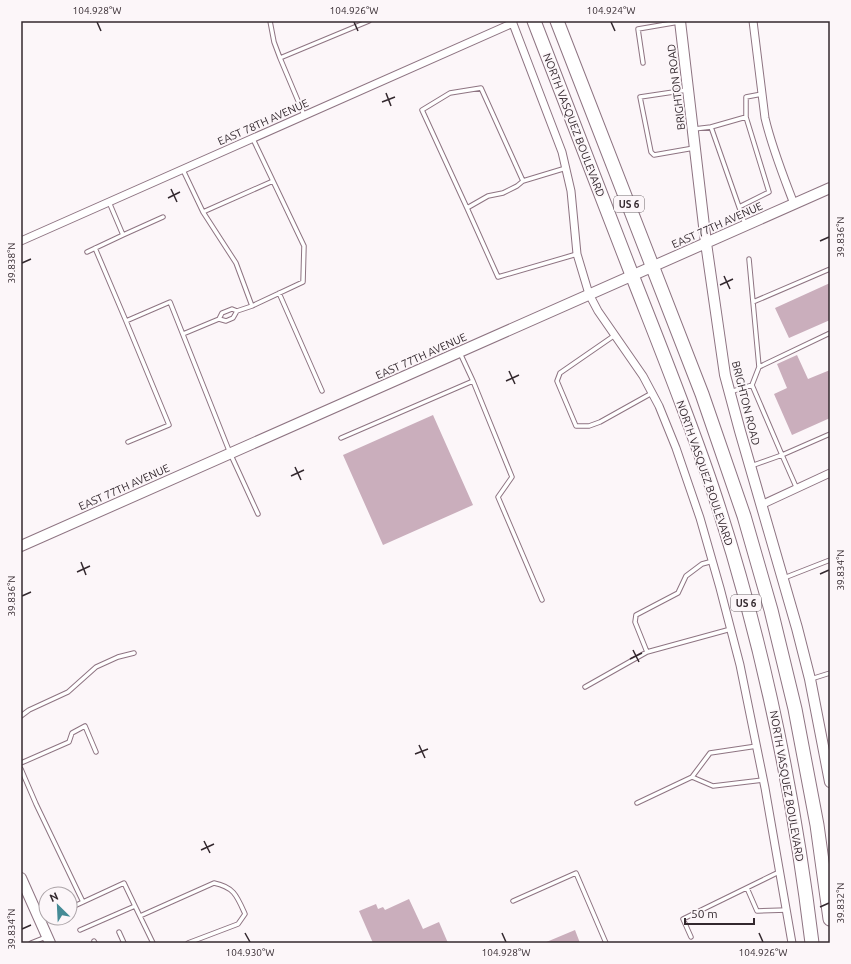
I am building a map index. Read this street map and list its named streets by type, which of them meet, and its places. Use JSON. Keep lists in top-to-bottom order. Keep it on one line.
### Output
{"streets":{"highway":["NORTH VASQUEZ BOULEVARD","US 6"],"street":["BRIGHTON ROAD","EAST 78TH AVENUE","EAST 77TH AVENUE"]},"crossings":[["BRIGHTON ROAD","EAST 77TH AVENUE"],["NORTH VASQUEZ BOULEVARD","EAST 77TH AVENUE"]],"scale_bar":"50 m","north":"top left","coordinates":["104.928°W","104.926°W","104.924°W","39.836°N","39.838°N","39.834°N","39.832°N","104.930°W"]}
